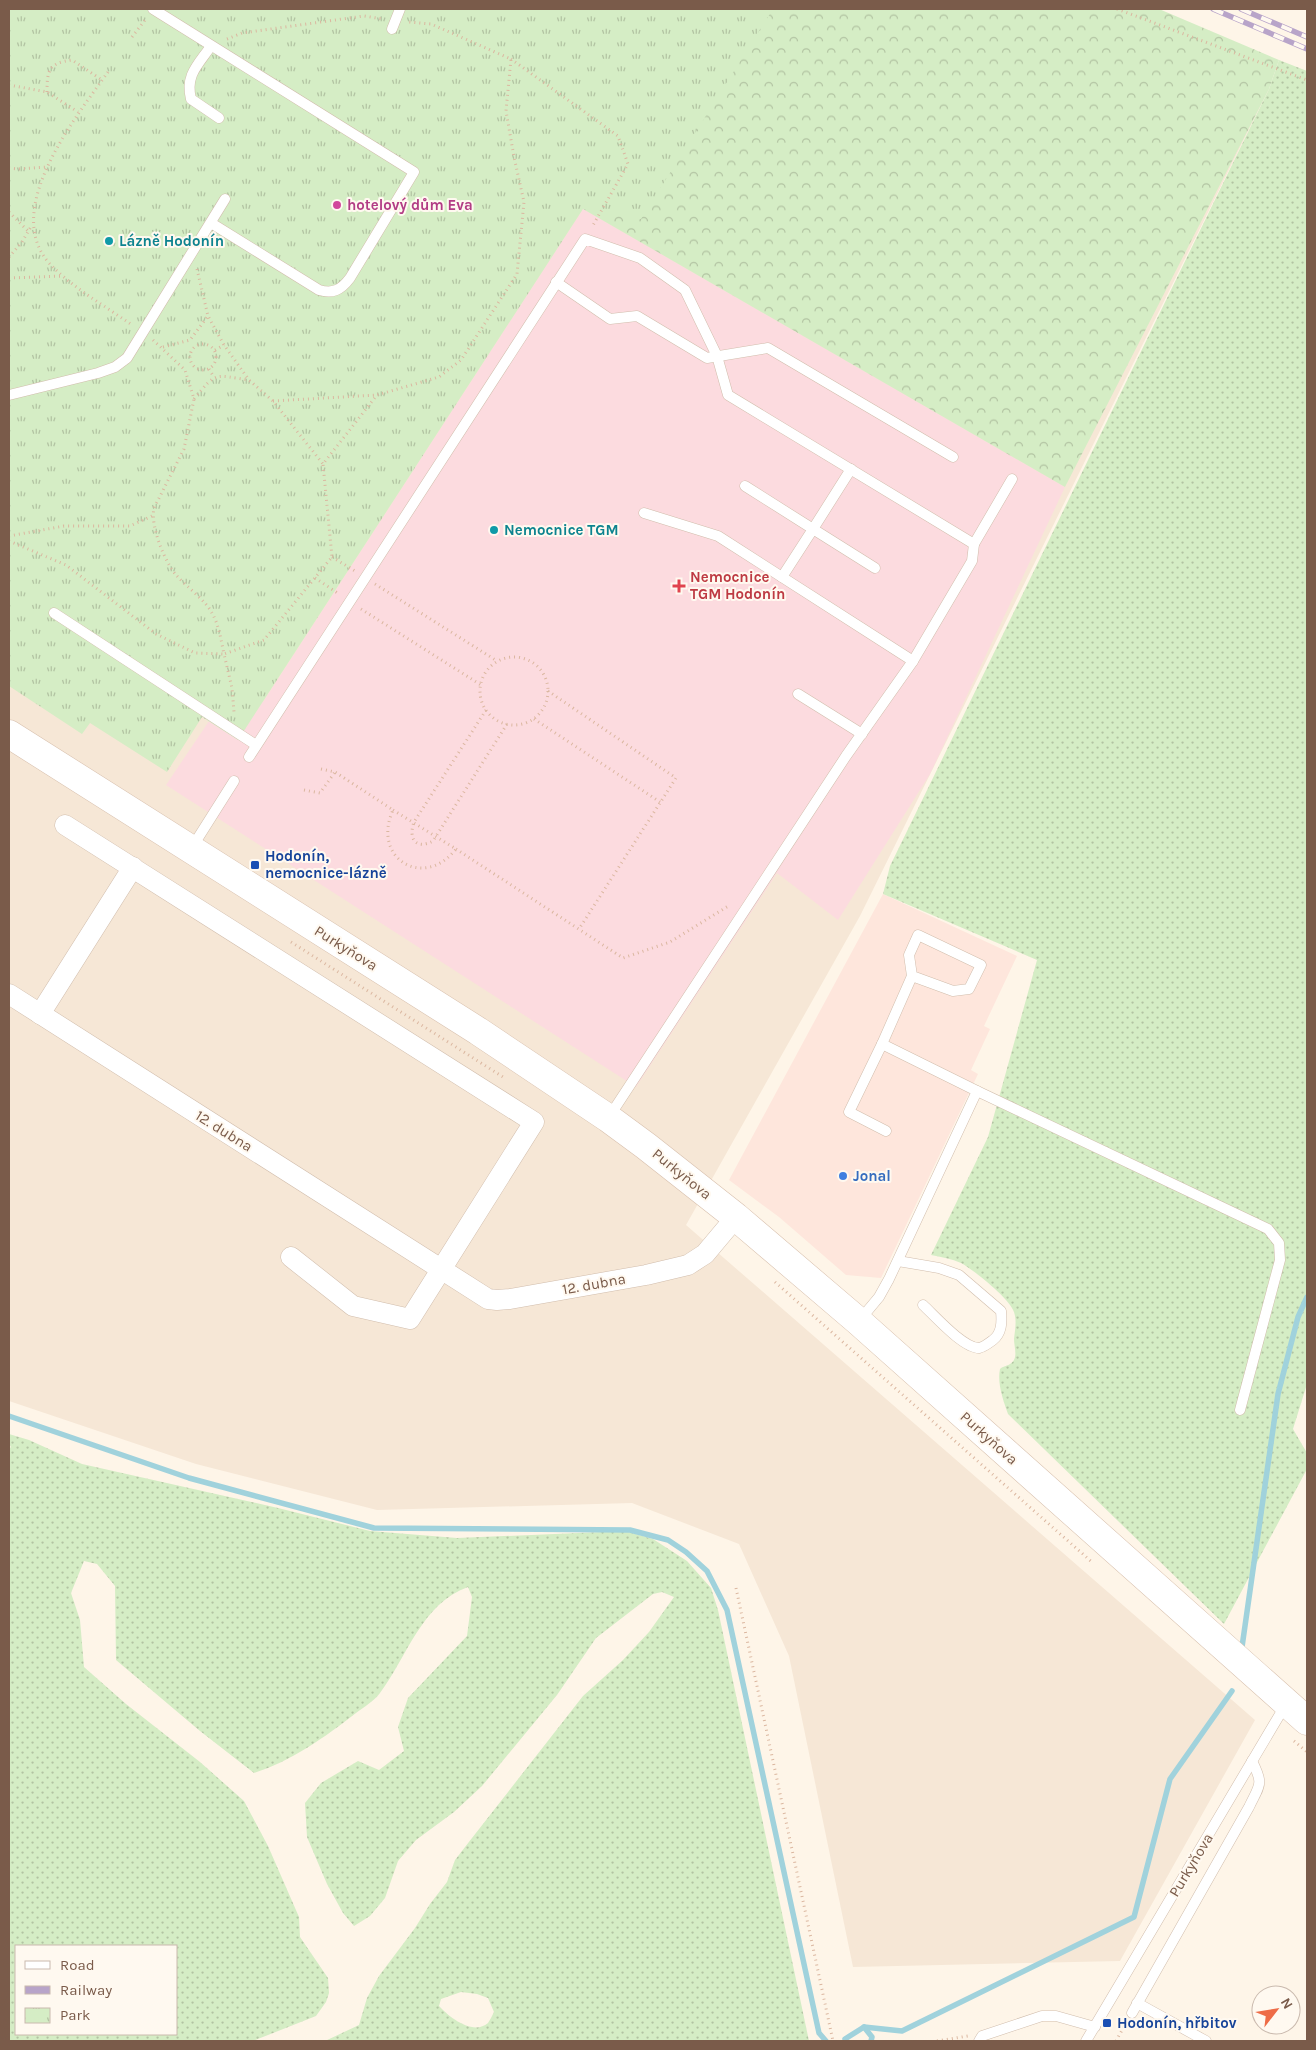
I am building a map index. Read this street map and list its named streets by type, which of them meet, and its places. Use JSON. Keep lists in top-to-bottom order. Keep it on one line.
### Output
{"streets":{"street":["Purkyňova","12. dubna"]},"crossings":[["Purkyňova","12. dubna"]],"places":{"other":["hotelový dům Eva","Lázně Hodonín","Nemocnice TGM","Jonal"],"health":["Nemocnice TGM Hodonín"],"transit":["Hodonín, nemocnice-lázně","Hodonín, hřbitov"]},"legend":["Road","Railway","Park"],"north":"top right"}
